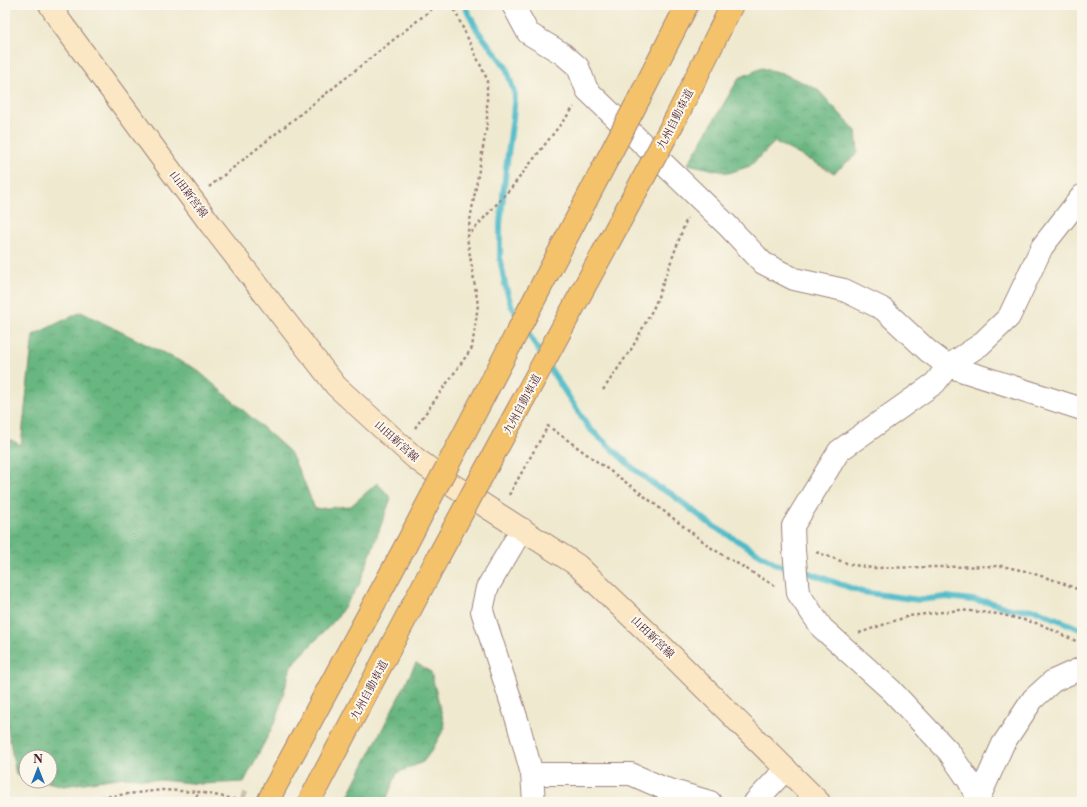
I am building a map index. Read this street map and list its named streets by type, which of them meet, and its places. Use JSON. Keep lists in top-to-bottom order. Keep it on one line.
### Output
{"streets":{"highway":["九州自動車道"],"main road":["山田新宮線"]},"north":"top"}
